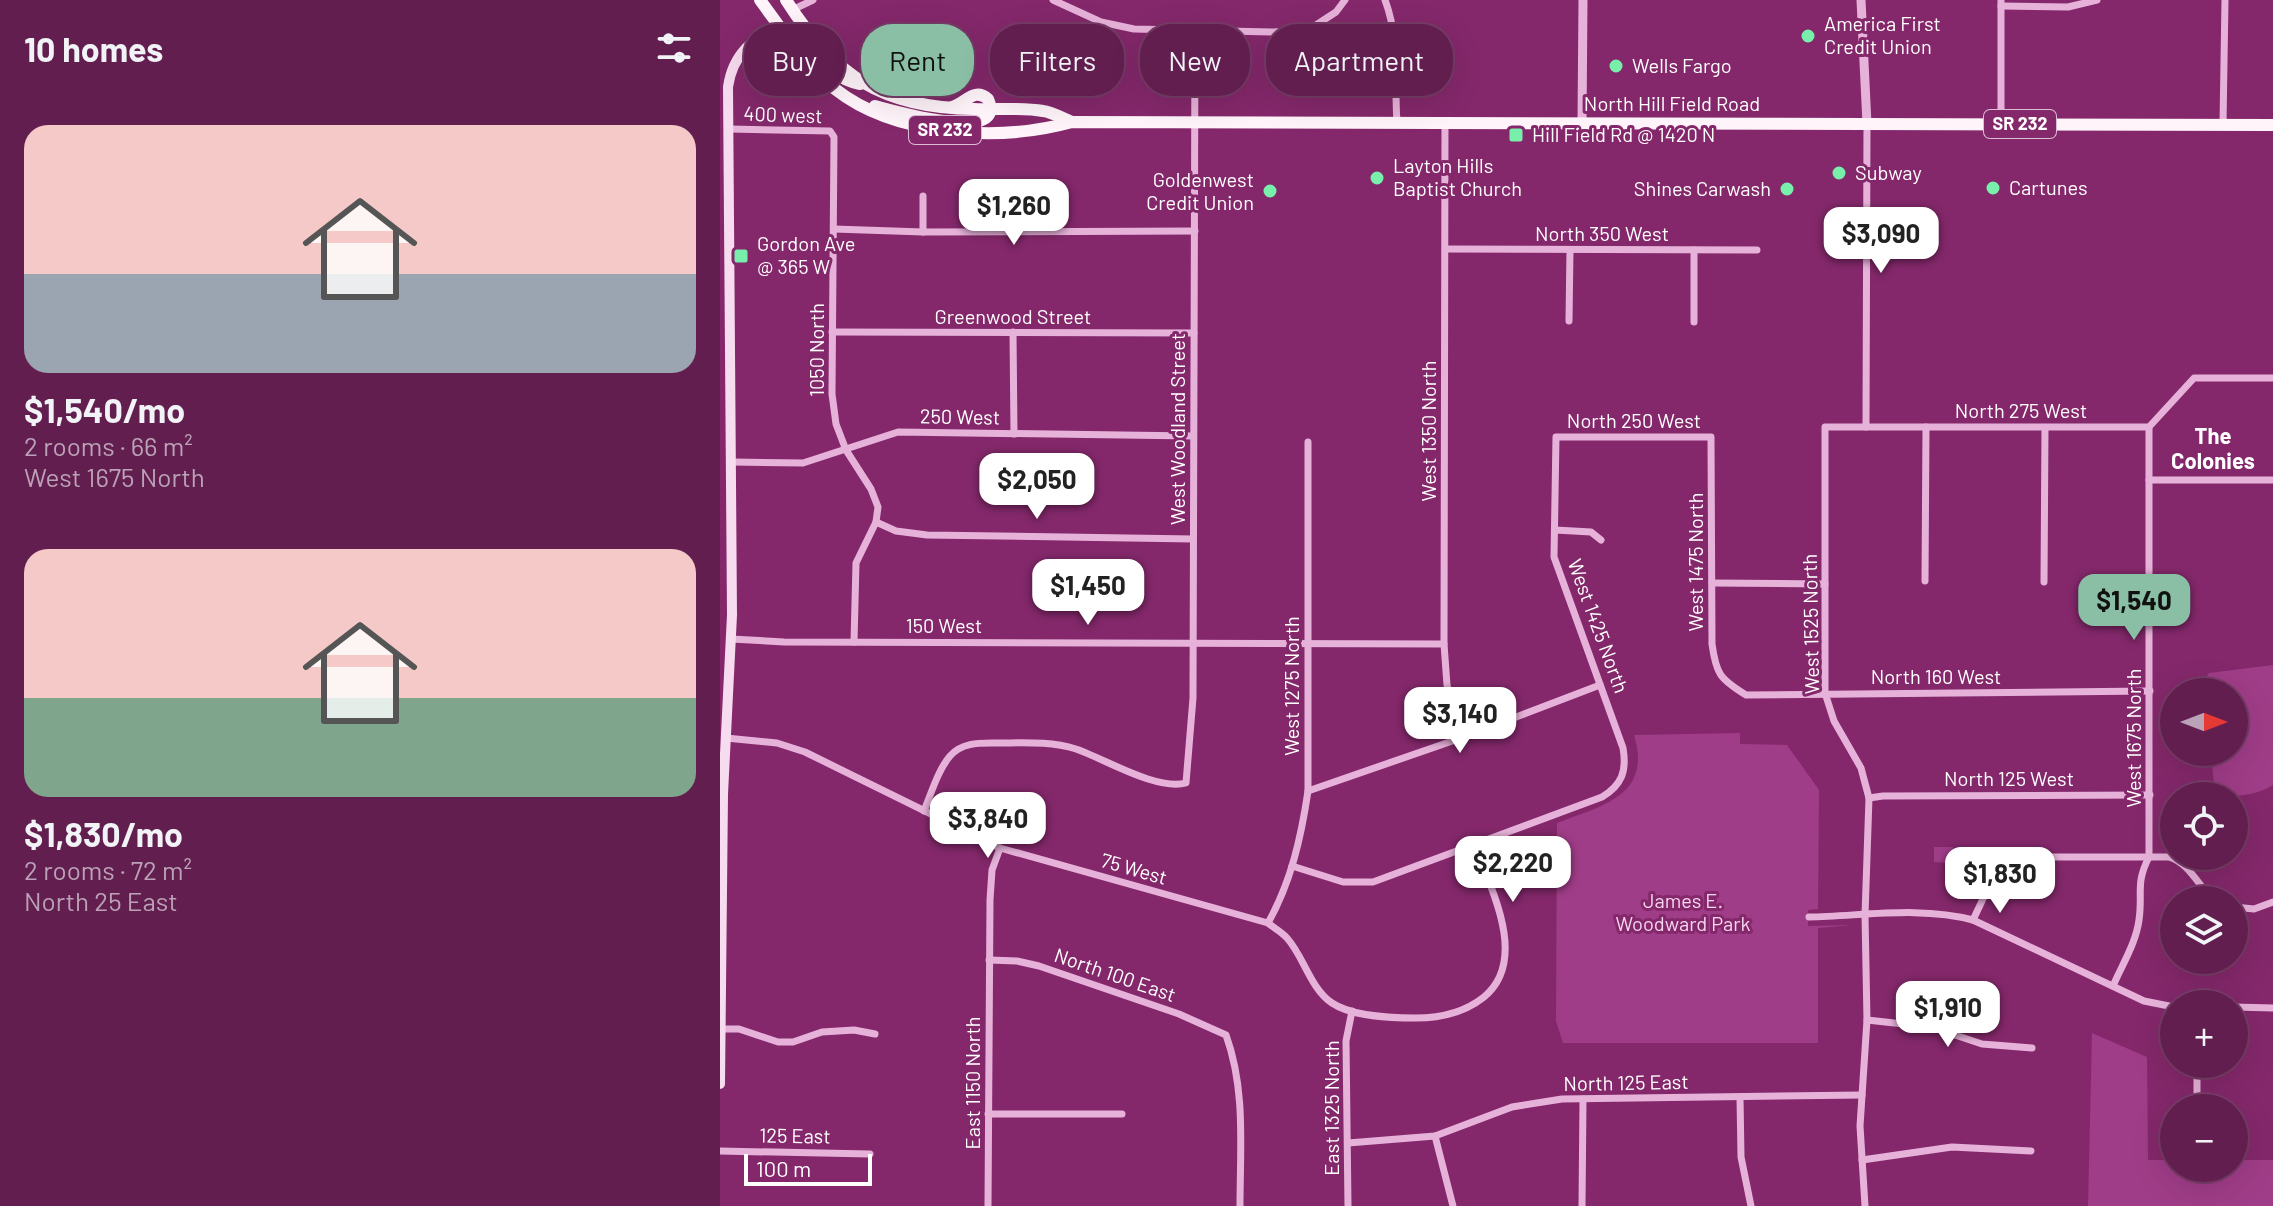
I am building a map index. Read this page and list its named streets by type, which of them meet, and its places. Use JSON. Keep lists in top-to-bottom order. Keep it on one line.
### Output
{"streets":{"main road":["North Hill Field Road","SR 232"],"street":["400 west","North 350 West","Greenwood Street","1050 North","North 275 West","250 West","North 250 West","West Woodland Street","West 1350 North","West 1475 North","West 1525 North","150 West","West 1425 North","North 160 West","West 1275 North","West 1675 North","North 125 West","75 West","North 100 East","East 1150 North","North 125 East","East 1325 North","125 East"]},"crossings":[["North Hill Field Road","SR 232"],["North Hill Field Road","West Woodland Street"],["North Hill Field Road","West 1350 North"],["400 west","1050 North"],["North 350 West","West 1350 North"],["Greenwood Street","1050 North"],["Greenwood Street","West Woodland Street"],["1050 North","250 West"],["North 275 West","West 1525 North"],["North 275 West","West 1675 North"],["250 West","West Woodland Street"],["North 250 West","West 1475 North"],["North 250 West","West 1425 North"],["West Woodland Street","150 West"],["West Woodland Street","75 West"],["West 1350 North","150 West"],["West 1475 North","North 160 West"],["West 1525 North","North 160 West"],["West 1525 North","North 125 West"],["West 1525 North","North 125 East"],["150 West","West 1275 North"],["North 160 West","West 1675 North"],["West 1275 North","75 West"],["West 1675 North","North 125 West"],["75 West","East 1150 North"],["North 100 East","East 1150 North"],["North 125 East","East 1325 North"]],"districts":["The Colonies"],"parks":["James E. Woodward Park"],"places":{"other":["America First Credit Union","Wells Fargo","Subway","Layton Hills Baptist Church","Cartunes","Shines Carwash","Goldenwest Credit Union"],"transit":["Hill Field Rd @ 1420 N","Gordon Ave @ 365 W"]},"scale_bar":"100 m","north":"right","page":{"heading":"10 homes","chip":["Buy","Rent","Filters","New","Apartment"],"list":[{"name":"$1,540/mo","note":"2 rooms · 66 m² · West 1675 North"},{"name":"$1,830/mo","note":"2 rooms · 72 m² · North 25 East"}],"price":["$1,260","$3,090","$2,050","$1,450","$1,540","$3,140","$3,840","$2,220","$1,830","$1,910"],"map_buttons":["+","−"],"scale":"100 m"}}
